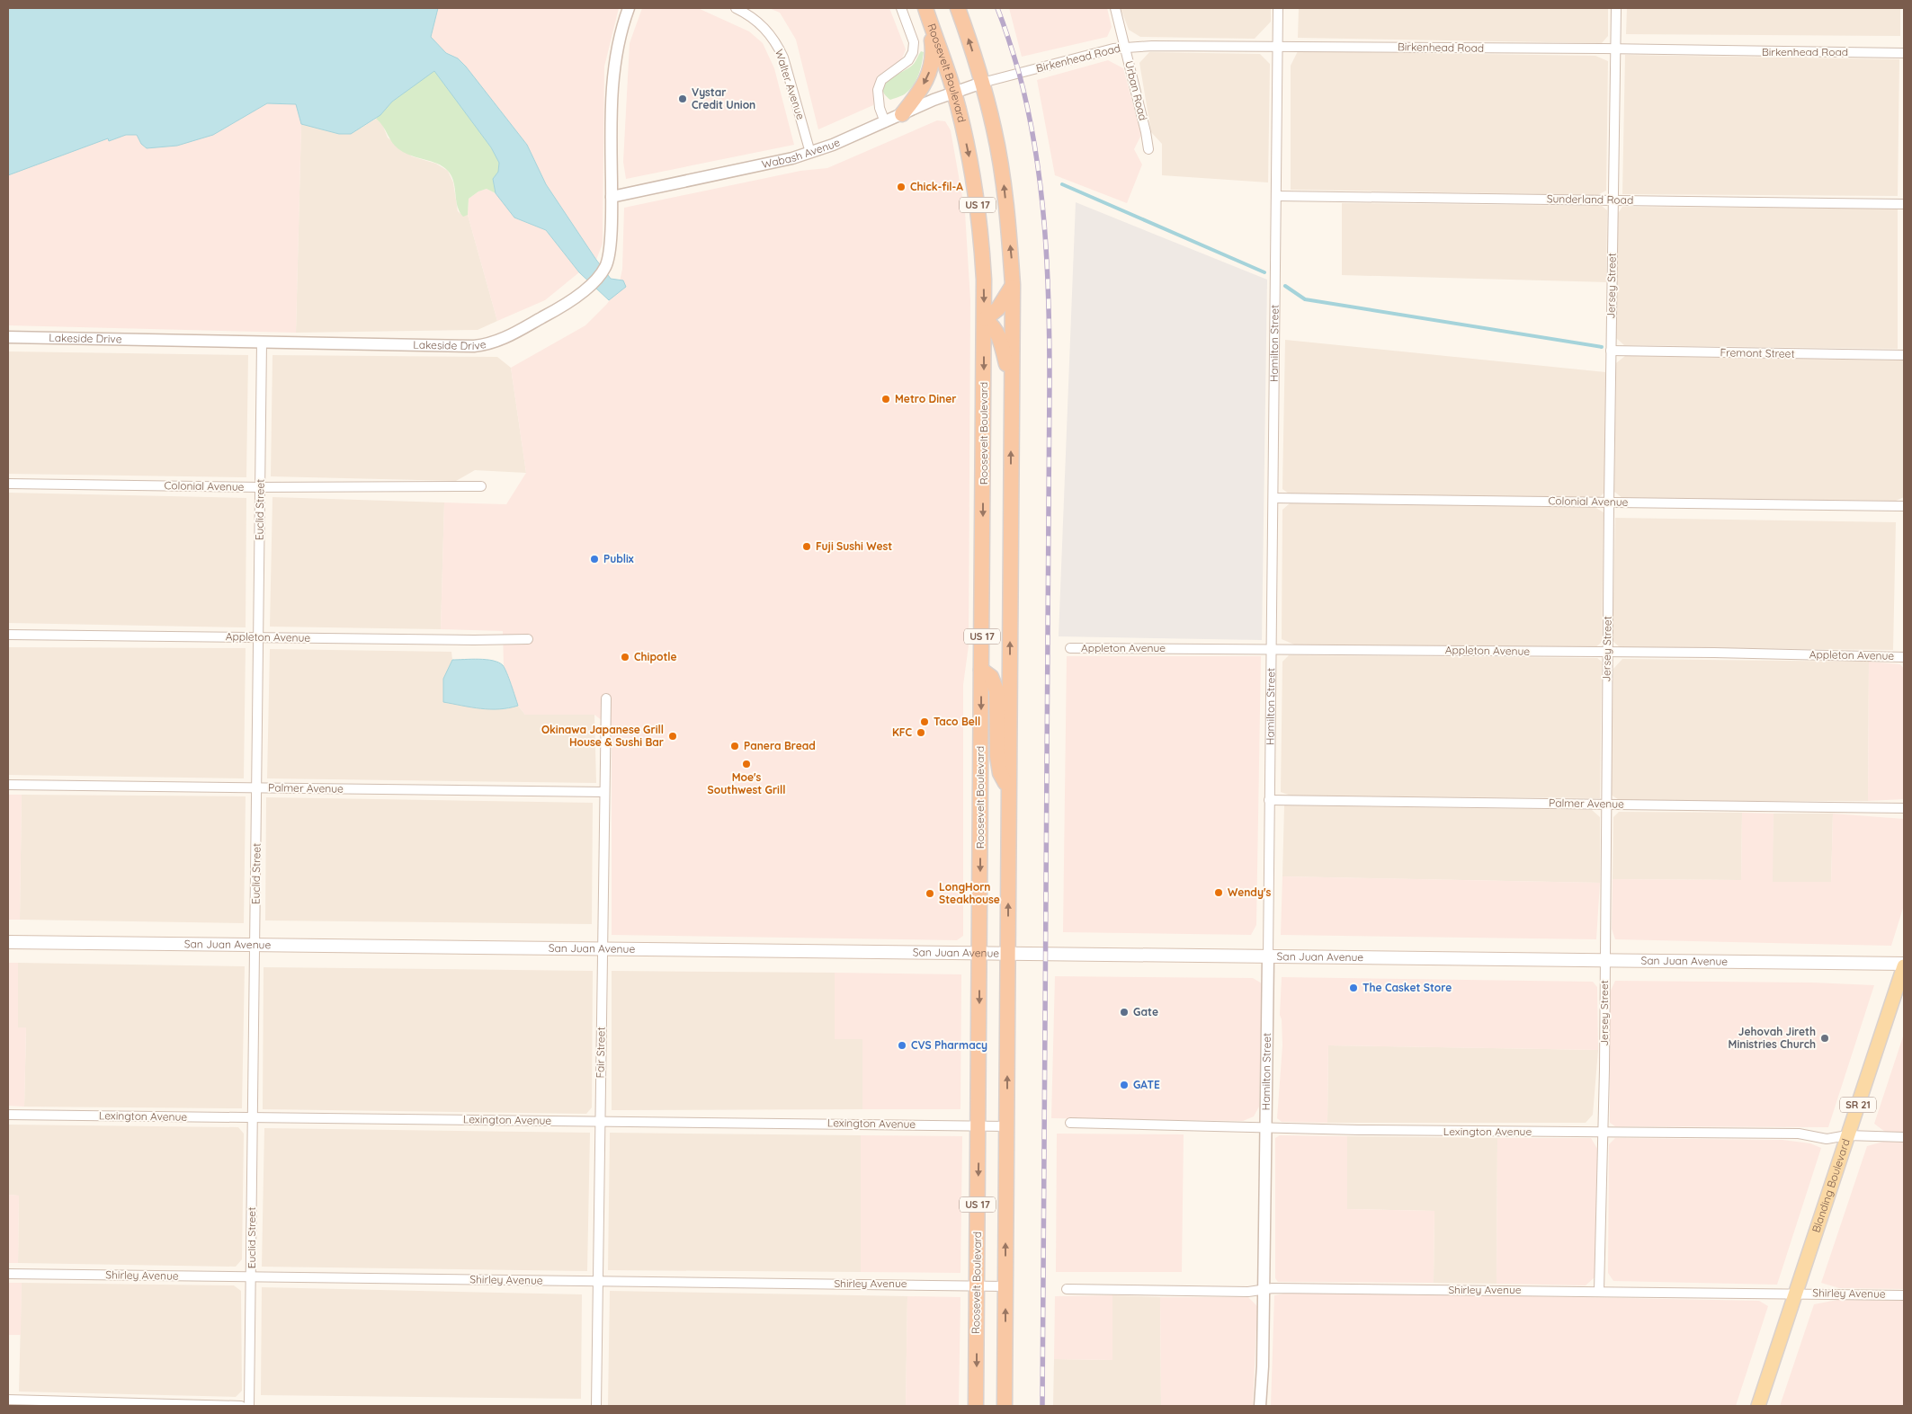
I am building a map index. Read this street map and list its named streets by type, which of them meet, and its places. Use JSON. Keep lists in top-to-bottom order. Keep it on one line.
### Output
{"streets":{"highway":["Roosevelt Boulevard","US 17"],"main road":["San Juan Avenue","SR 21","Blanding Boulevard"],"street":["Birkenhead Road","Walter Avenue","Urban Road","Wabash Avenue","Sunderland Road","Jersey Street","Lakeside Drive","Hamilton Street","Fremont Street","Colonial Avenue","Euclid Street","Appleton Avenue","Palmer Avenue","Fair Street","Lexington Avenue","Shirley Avenue"]},"crossings":[["Birkenhead Road","Urban Road"],["Birkenhead Road","Wabash Avenue"],["Birkenhead Road","US 17"],["Birkenhead Road","Jersey Street"],["Birkenhead Road","Hamilton Street"],["Roosevelt Boulevard","Wabash Avenue"],["Roosevelt Boulevard","San Juan Avenue"],["Roosevelt Boulevard","Lexington Avenue"],["Roosevelt Boulevard","Shirley Avenue"],["Walter Avenue","Wabash Avenue"],["Wabash Avenue","US 17"],["Wabash Avenue","Lakeside Drive"],["Sunderland Road","Jersey Street"],["Sunderland Road","Hamilton Street"],["US 17","San Juan Avenue"],["US 17","Lexington Avenue"],["US 17","Shirley Avenue"],["Jersey Street","Fremont Street"],["Jersey Street","Colonial Avenue"],["Jersey Street","Appleton Avenue"],["Jersey Street","Palmer Avenue"],["Jersey Street","San Juan Avenue"],["Jersey Street","Lexington Avenue"],["Jersey Street","Shirley Avenue"],["Lakeside Drive","Euclid Street"],["Hamilton Street","Colonial Avenue"],["Hamilton Street","Appleton Avenue"],["Hamilton Street","Palmer Avenue"],["Hamilton Street","San Juan Avenue"],["Hamilton Street","Lexington Avenue"],["Hamilton Street","Shirley Avenue"],["Colonial Avenue","Euclid Street"],["Euclid Street","Appleton Avenue"],["Euclid Street","Palmer Avenue"],["Euclid Street","San Juan Avenue"],["Euclid Street","Lexington Avenue"],["Euclid Street","Shirley Avenue"],["Palmer Avenue","Fair Street"],["San Juan Avenue","Fair Street"],["San Juan Avenue","Blanding Boulevard"],["Fair Street","Lexington Avenue"],["Fair Street","Shirley Avenue"],["Lexington Avenue","Blanding Boulevard"],["Blanding Boulevard","Shirley Avenue"]],"places":["Vystar Credit Union","Chick-fil-A","Metro Diner","Fuji Sushi West","Publix","Chipotle","Taco Bell","KFC","Okinawa Japanese Grill House & Sushi Bar","Panera Bread","Moe's Southwest Grill","Wendy's","LongHorn Steakhouse","The Casket Store","Gate","Jehovah Jireth Ministries Church","CVS Pharmacy","GATE"]}
